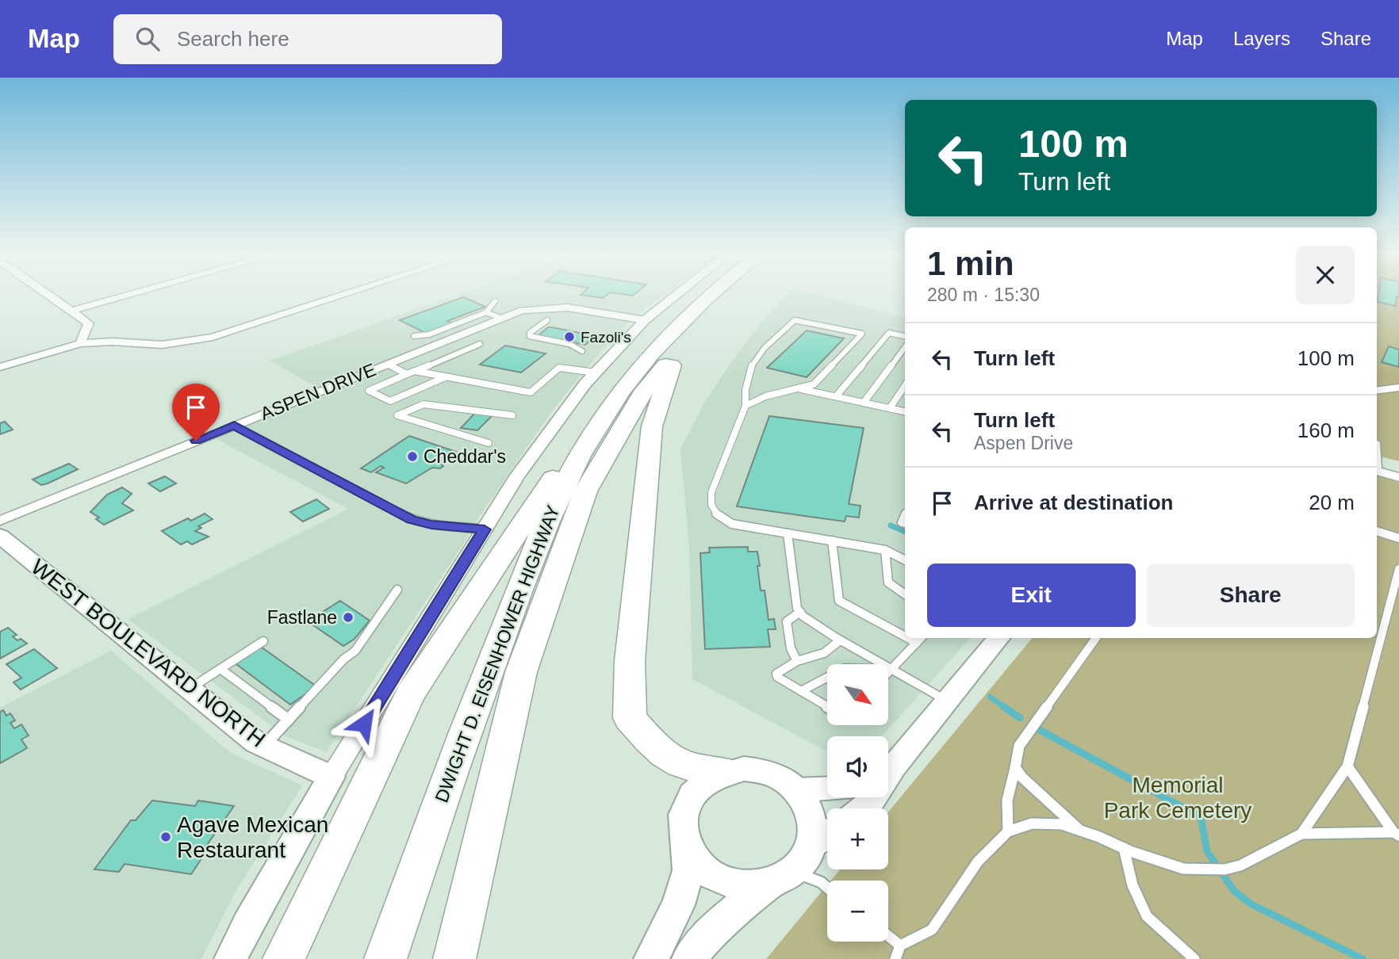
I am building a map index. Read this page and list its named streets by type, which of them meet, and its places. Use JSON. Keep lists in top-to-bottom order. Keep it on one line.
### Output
{"streets":{"highway":["DWIGHT D. EISENHOWER HIGHWAY"],"main road":["WEST BOULEVARD NORTH"],"street":["ASPEN DRIVE"]},"parks":["Memorial Park Cemetery"],"places":["Fazoli's","Cheddar's","Fastlane","Agave Mexican Restaurant"],"north":"bottom right","page":{"header":"Map","search":"Search here","nav":["Map","Layers","Share"],"turn":["100 m","Turn left"],"heading":["1 min","280 m · 15:30"],"list":[{"name":"Turn left","value":"100 m"},{"name":"Turn left","note":"Aspen Drive","value":"160 m"},{"name":"Arrive at destination","value":"20 m"}],"buttons":["Exit","Share"],"map_buttons":["+","−"]}}
